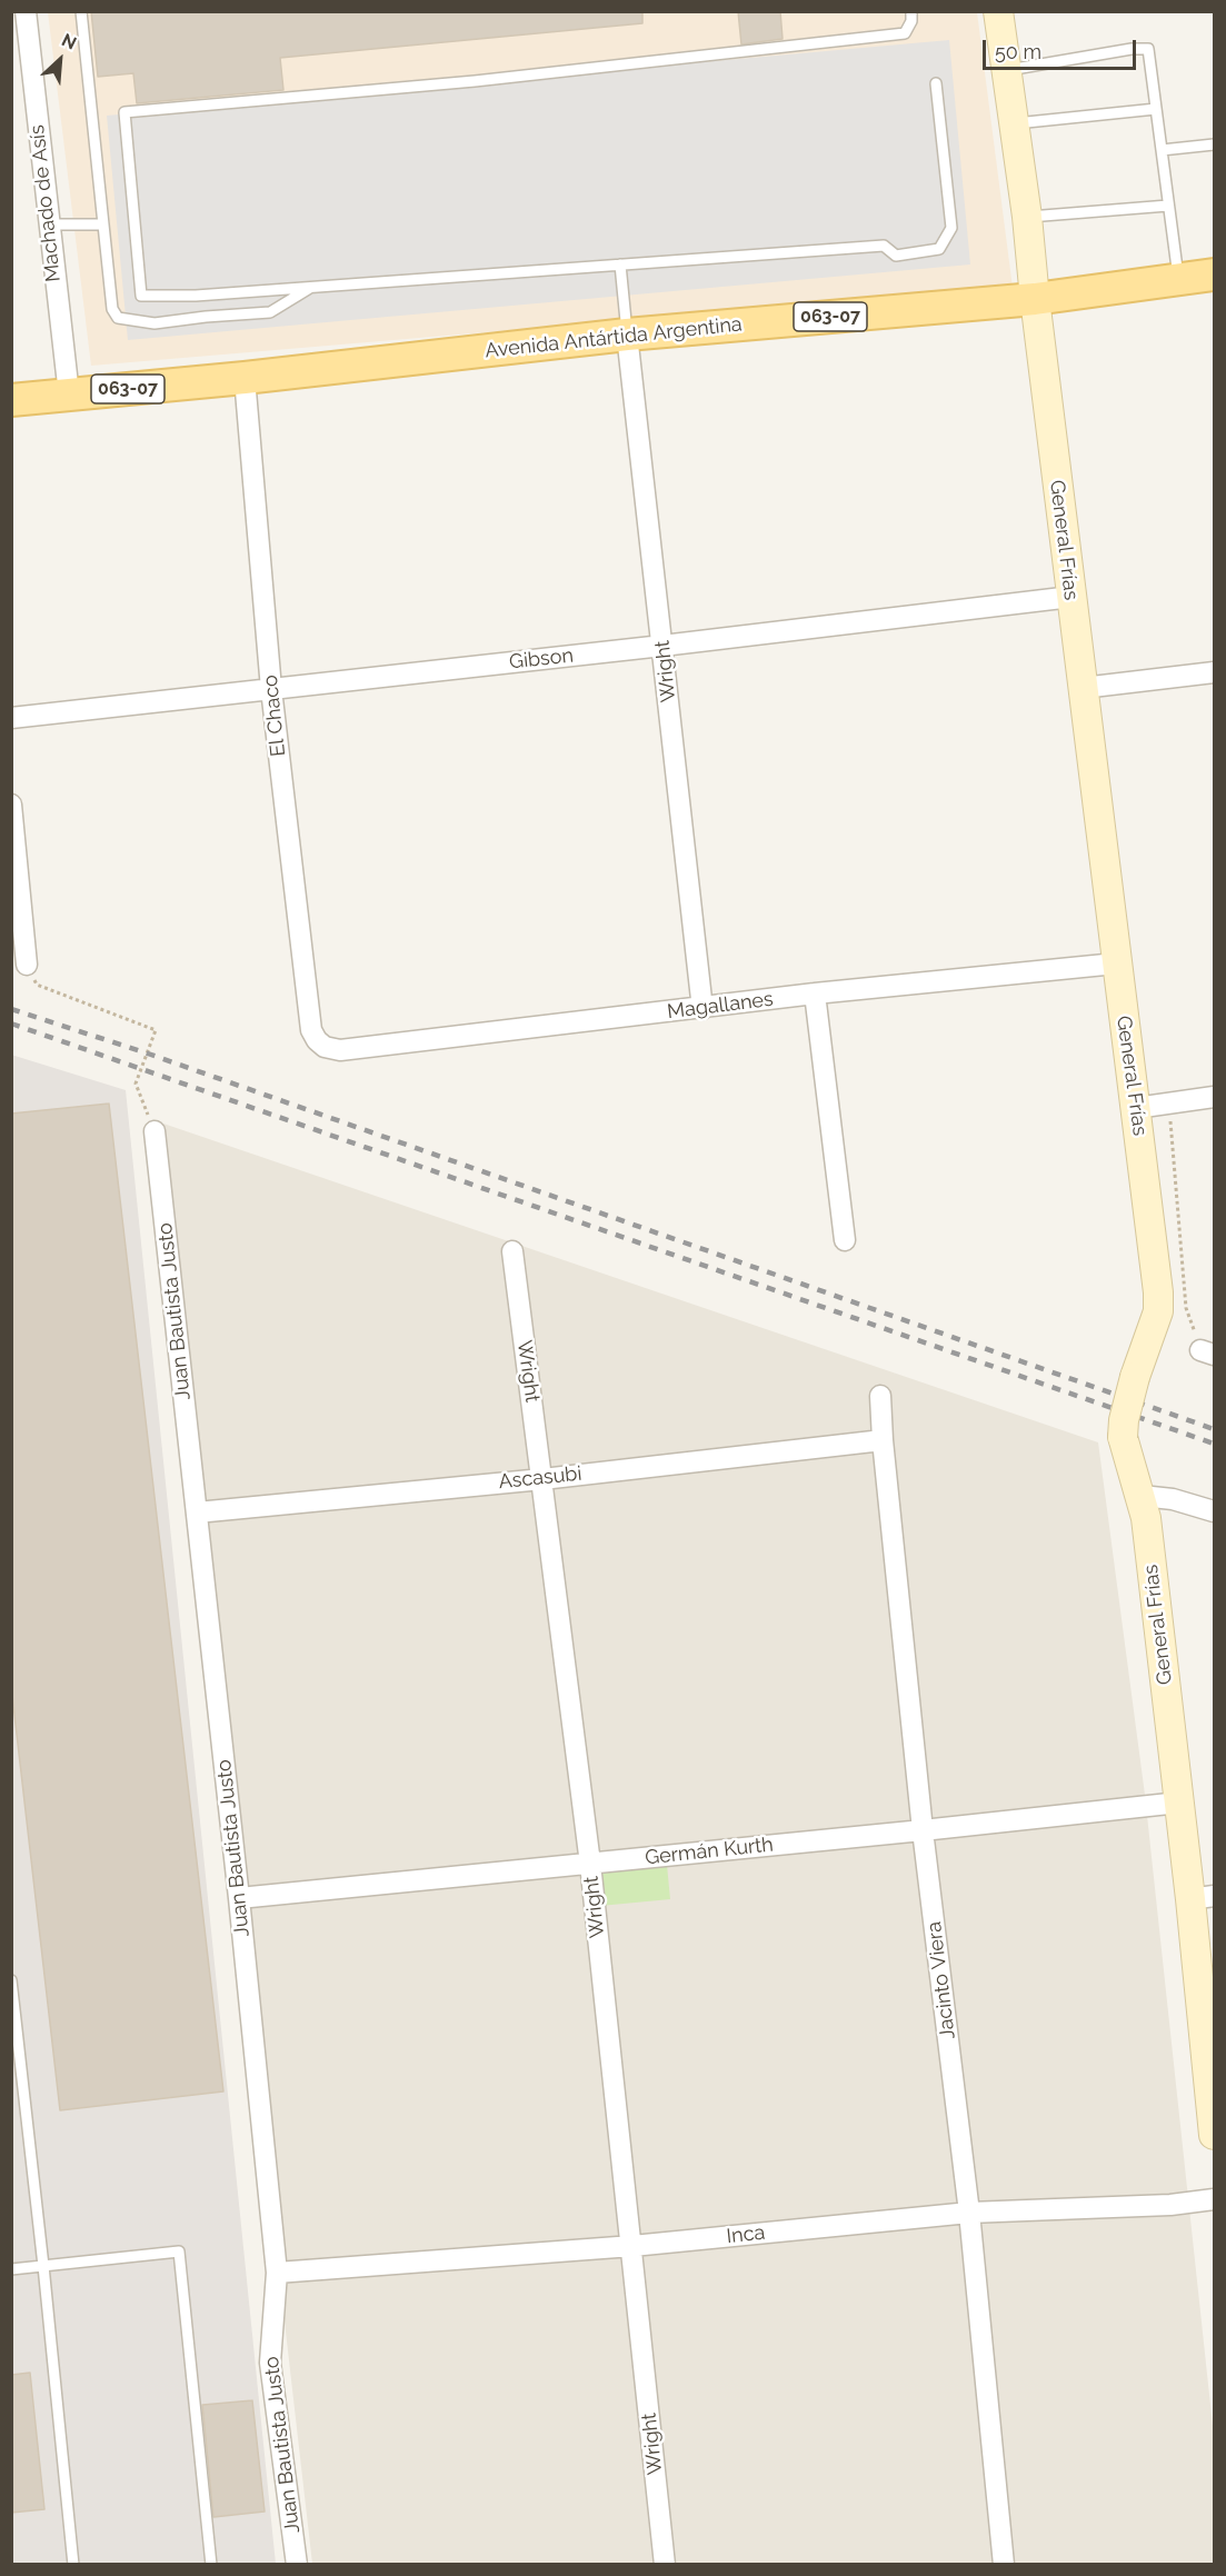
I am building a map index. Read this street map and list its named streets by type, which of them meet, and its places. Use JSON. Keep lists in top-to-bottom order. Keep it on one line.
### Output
{"streets":{"main road":["063-07","Avenida Antártida Argentina","General Frías"],"street":["Machado de Asís","Gibson","Wright","El Chaco","Magallanes","Juan Bautista Justo","Ascasubi","Germán Kurth","Jacinto Viera","Inca"]},"crossings":[["Machado de Asís","Avenida Antártida Argentina"],["Avenida Antártida Argentina","General Frías"],["Avenida Antártida Argentina","Wright"],["Avenida Antártida Argentina","El Chaco"],["General Frías","Gibson"],["General Frías","Magallanes"],["General Frías","Germán Kurth"],["Gibson","Wright"],["Gibson","El Chaco"],["Wright","Magallanes"],["Wright","Ascasubi"],["Wright","Germán Kurth"],["Wright","Inca"],["El Chaco","Magallanes"],["Juan Bautista Justo","Ascasubi"],["Juan Bautista Justo","Germán Kurth"],["Juan Bautista Justo","Inca"],["Ascasubi","Jacinto Viera"],["Germán Kurth","Jacinto Viera"],["Jacinto Viera","Inca"]],"scale_bar":"50 m","north":"top right"}
